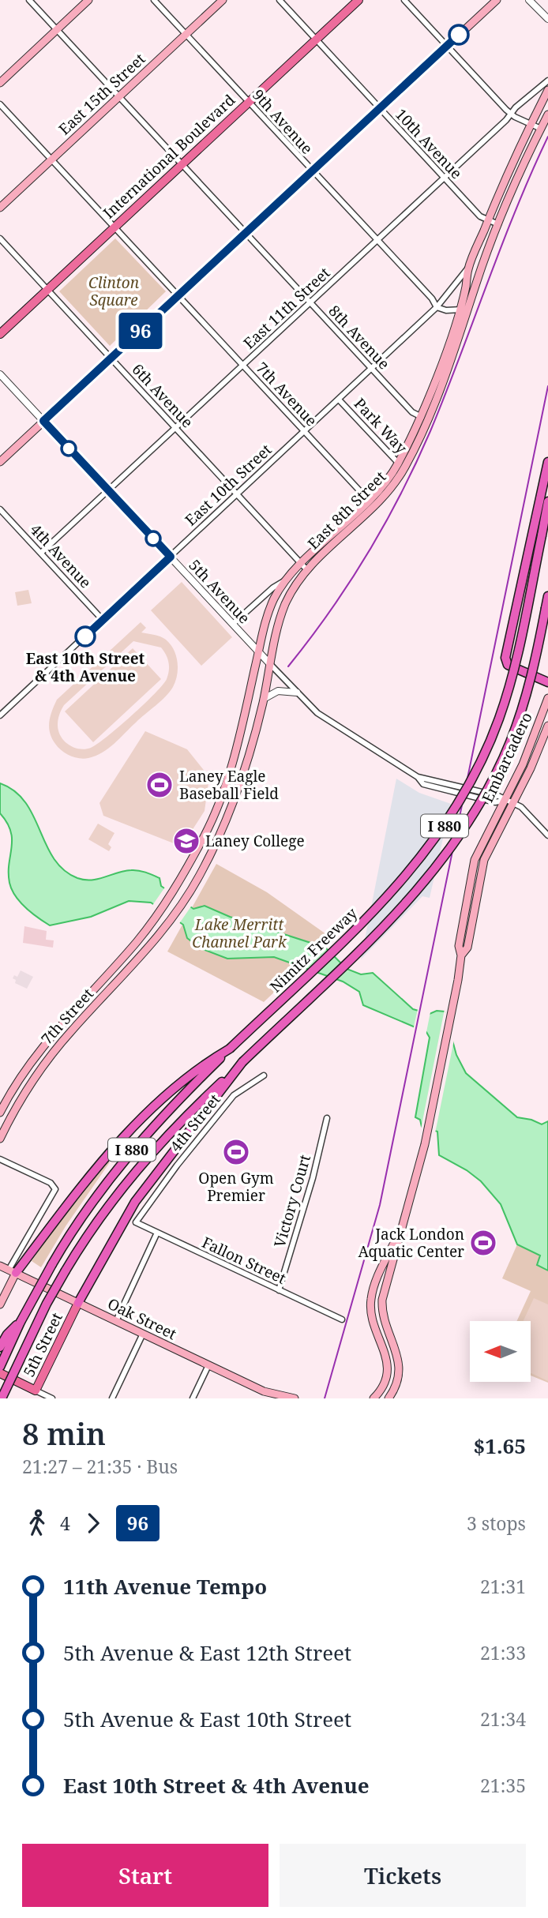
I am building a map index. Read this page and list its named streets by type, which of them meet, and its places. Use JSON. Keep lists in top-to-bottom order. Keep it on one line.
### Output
{"streets":{"highway":["I 880","Nimitz Freeway"],"main road":["East 15th Street","International Boulevard","East 8th Street","Embarcadero","7th Street","Oak Street","5th Street"],"street":["9th Avenue","10th Avenue","East 11th Street","8th Avenue","7th Avenue","6th Avenue","Park Way","East 10th Street","4th Avenue","5th Avenue","4th Street","Victory Court","Fallon Street"]},"crossings":[["East 15th Street","9th Avenue"],["East 15th Street","8th Avenue"],["East 15th Street","7th Avenue"],["9th Avenue","International Boulevard"],["9th Avenue","East 11th Street"],["9th Avenue","East 10th Street"],["10th Avenue","International Boulevard"],["10th Avenue","East 11th Street"],["10th Avenue","East 8th Street"],["International Boulevard","8th Avenue"],["International Boulevard","7th Avenue"],["International Boulevard","6th Avenue"],["East 11th Street","8th Avenue"],["East 11th Street","7th Avenue"],["East 11th Street","6th Avenue"],["East 11th Street","4th Avenue"],["East 11th Street","5th Avenue"],["8th Avenue","East 10th Street"],["8th Avenue","East 8th Street"],["7th Avenue","East 10th Street"],["7th Avenue","East 8th Street"],["6th Avenue","East 10th Street"],["6th Avenue","East 8th Street"],["Park Way","East 10th Street"],["Park Way","East 8th Street"],["East 10th Street","East 8th Street"],["East 10th Street","4th Avenue"],["East 10th Street","5th Avenue"],["East 8th Street","5th Avenue"],["East 8th Street","7th Street"],["5th Avenue","Embarcadero"],["4th Street","Fallon Street"],["Victory Court","Fallon Street"],["Oak Street","5th Street"]],"parks":["Clinton Square","Lake Merritt Channel Park"],"places":{"other":["East 10th Street & 4th Avenue"],"sports":["Laney Eagle Baseball Field","Open Gym Premier","Jack London Aquatic Center"],"school or university":["Laney College"]},"lines":["bus line 96"],"north":"left","page":{"on_map":"96","heading":["8 min","21:27 – 21:35 · Bus","$1.65"],"legs":["4","96","3 stops"],"list":[{"name":"11th Avenue Tempo","value":"21:31"},{"name":"5th Avenue & East 12th Street","value":"21:33"},{"name":"5th Avenue & East 10th Street","value":"21:34"},{"name":"East 10th Street & 4th Avenue","value":"21:35"}],"buttons":["Start","Tickets"]}}
